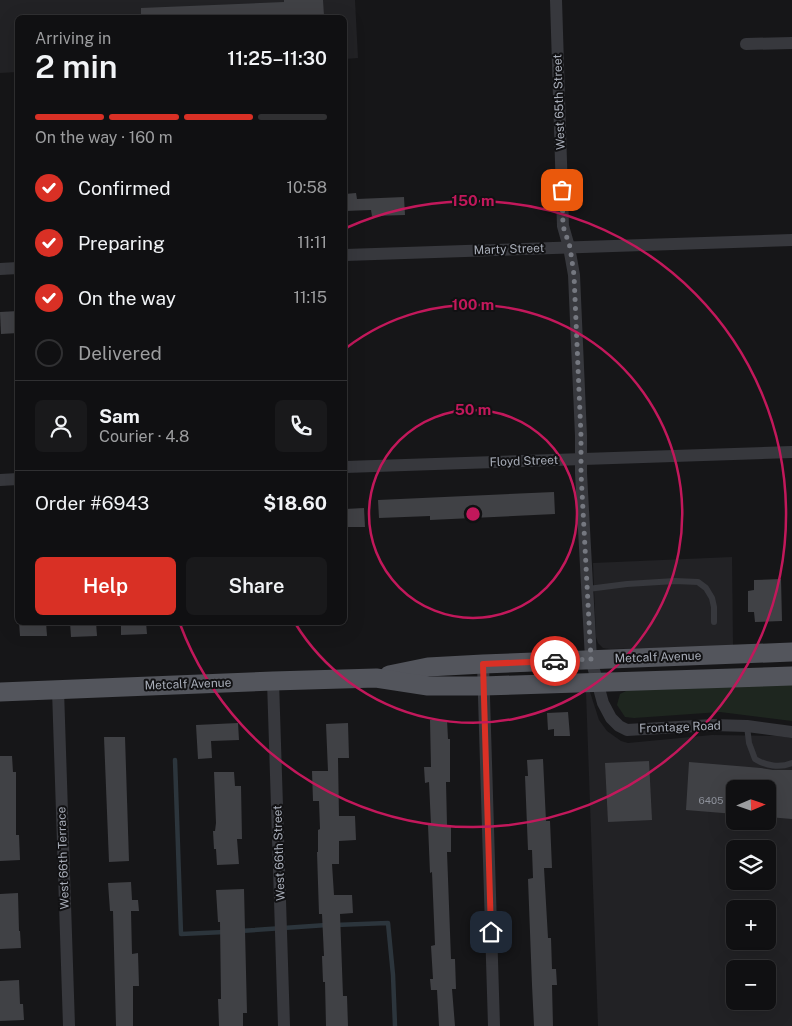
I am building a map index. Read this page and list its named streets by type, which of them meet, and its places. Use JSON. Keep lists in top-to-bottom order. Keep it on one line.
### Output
{"streets":{"main road":["Metcalf Avenue"],"street":["West 65th Street","Marty Street","Floyd Street","Frontage Road","West 66th Street","West 66th Terrace"]},"crossings":[["West 65th Street","Marty Street"],["West 65th Street","Floyd Street"],["West 65th Street","Metcalf Avenue"],["West 65th Street","Frontage Road"],["Metcalf Avenue","Frontage Road"],["Metcalf Avenue","West 66th Street"],["Metcalf Avenue","West 66th Terrace"]],"house_numbers":["6405"],"north":"right","page":{"heading":["2 min","Arriving in","11:25–11:30"],"panel":["Sam","Courier · 4.8","Order #6943","$18.60"],"bar":"On the way · 160 m","list":[["Confirmed","10:58"],["Preparing","11:11"],["On the way","11:15"],"Delivered"],"buttons":["Help","Share"],"map_buttons":["+","−"]},"rings":["150 m","100 m","50 m"]}
